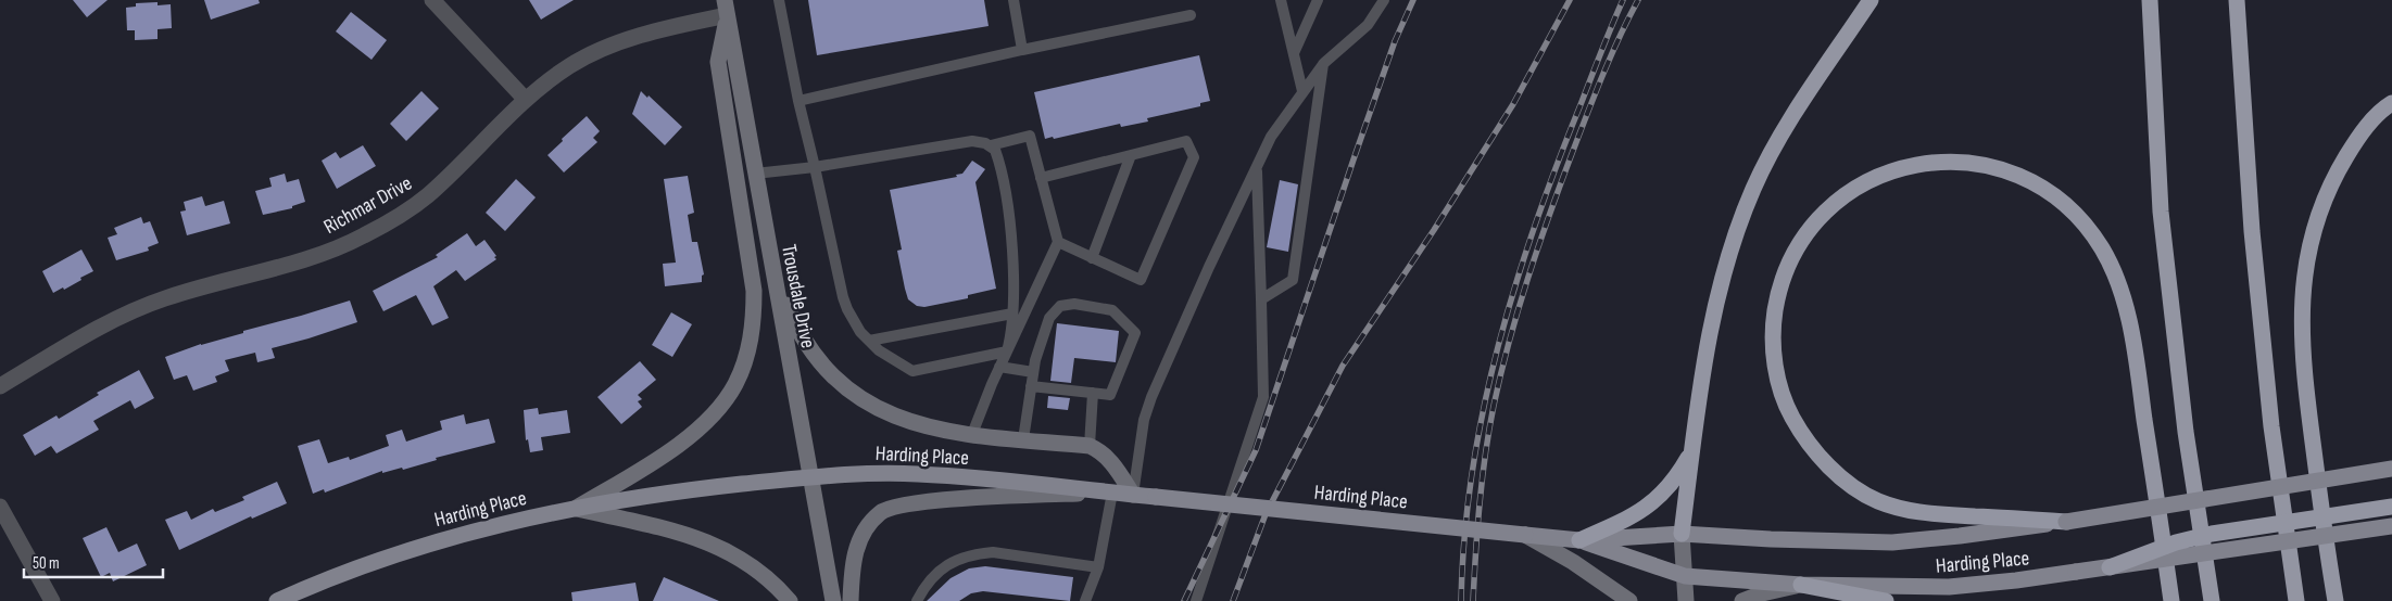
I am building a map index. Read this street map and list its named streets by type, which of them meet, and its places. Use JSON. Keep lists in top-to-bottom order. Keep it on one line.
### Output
{"streets":{"main road":["Harding Place"],"street":["Richmar Drive","Trousdale Drive"]},"crossings":[["Richmar Drive","Trousdale Drive"],["Trousdale Drive","Harding Place"]],"scale_bar":"50 m"}
